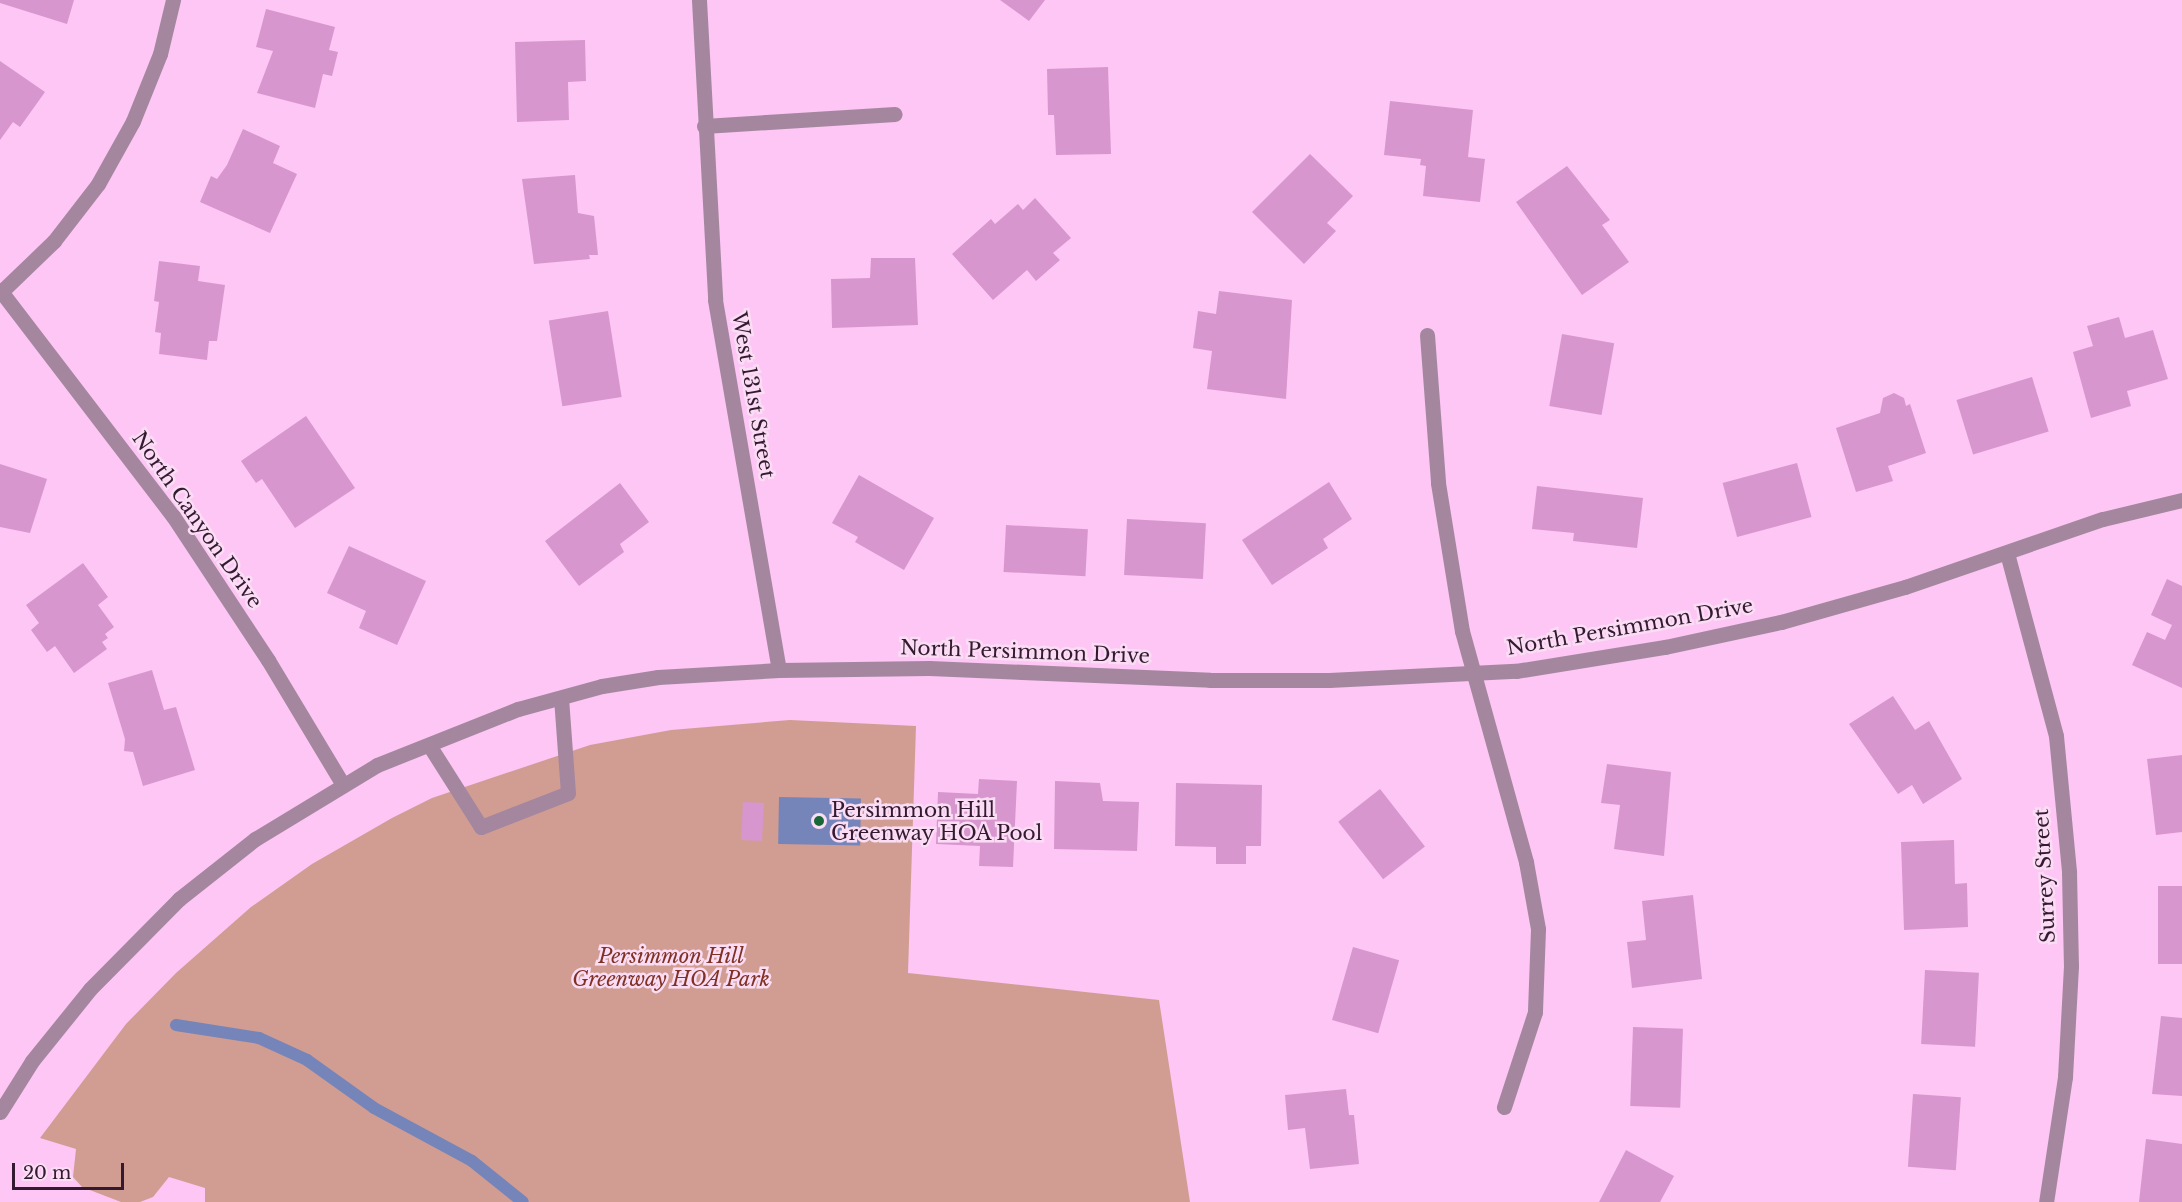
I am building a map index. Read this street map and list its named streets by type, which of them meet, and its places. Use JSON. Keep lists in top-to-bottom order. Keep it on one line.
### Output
{"streets":{"street":["West 131st Street","North Canyon Drive","North Persimmon Drive","Surrey Street"]},"crossings":[["West 131st Street","North Persimmon Drive"],["North Canyon Drive","North Persimmon Drive"],["North Persimmon Drive","Surrey Street"]],"parks":["Persimmon Hill Greenway HOA Park"],"places":["Persimmon Hill Greenway HOA Pool"],"scale_bar":"20 m"}
